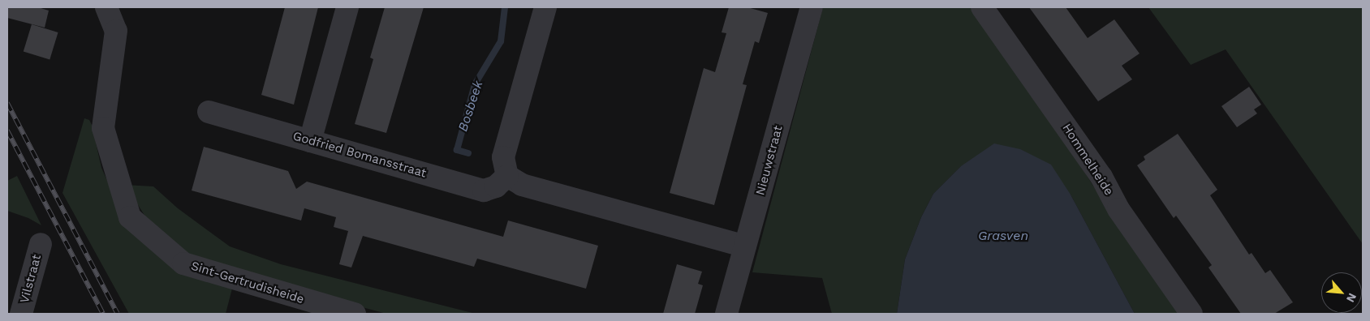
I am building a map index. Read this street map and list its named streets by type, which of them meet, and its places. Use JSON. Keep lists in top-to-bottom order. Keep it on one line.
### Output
{"streets":{"street":["Godfried Bomansstraat","Hommelheide","Nieuwstraat","Vilstraat","Sint-Gertrudisheide"]},"water":["Bosbeek","Grasven"],"north":"bottom right"}
